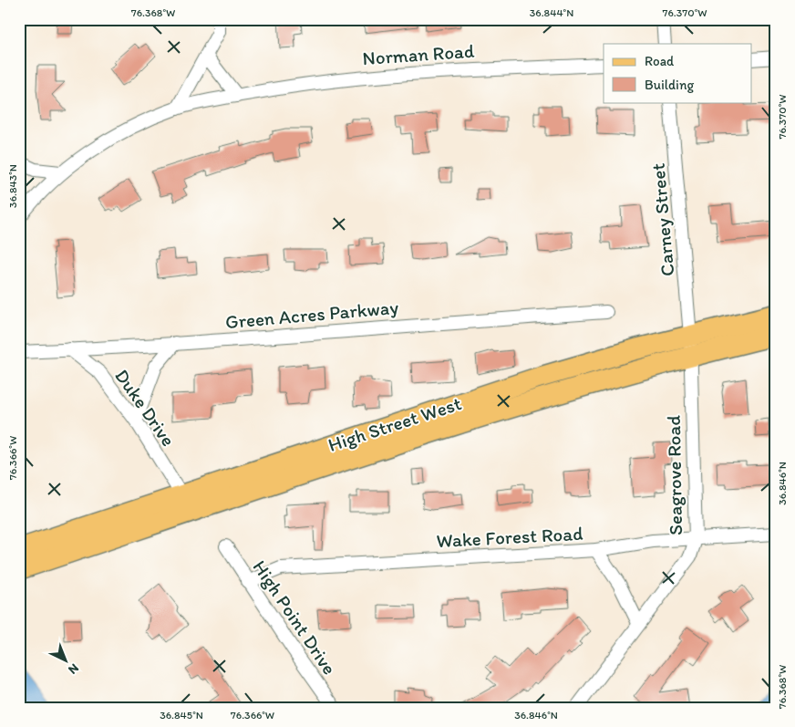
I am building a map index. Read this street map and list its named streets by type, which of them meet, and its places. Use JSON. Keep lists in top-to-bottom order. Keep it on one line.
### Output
{"streets":{"main road":["High Street West"],"street":["Norman Road","Carney Street","Green Acres Parkway","Duke Drive","Seagrove Road","Wake Forest Road","High Point Drive"]},"crossings":[["Carney Street","High Street West"],["Carney Street","Seagrove Road"],["Green Acres Parkway","Duke Drive"],["Duke Drive","High Street West"],["High Street West","Seagrove Road"],["Seagrove Road","Wake Forest Road"],["Wake Forest Road","High Point Drive"]],"legend":["Road","Building"],"north":"bottom right","coordinates":["76.368°W","36.844°N","76.370°W","36.843°N","76.366°W","36.846°N","36.845°N"]}
